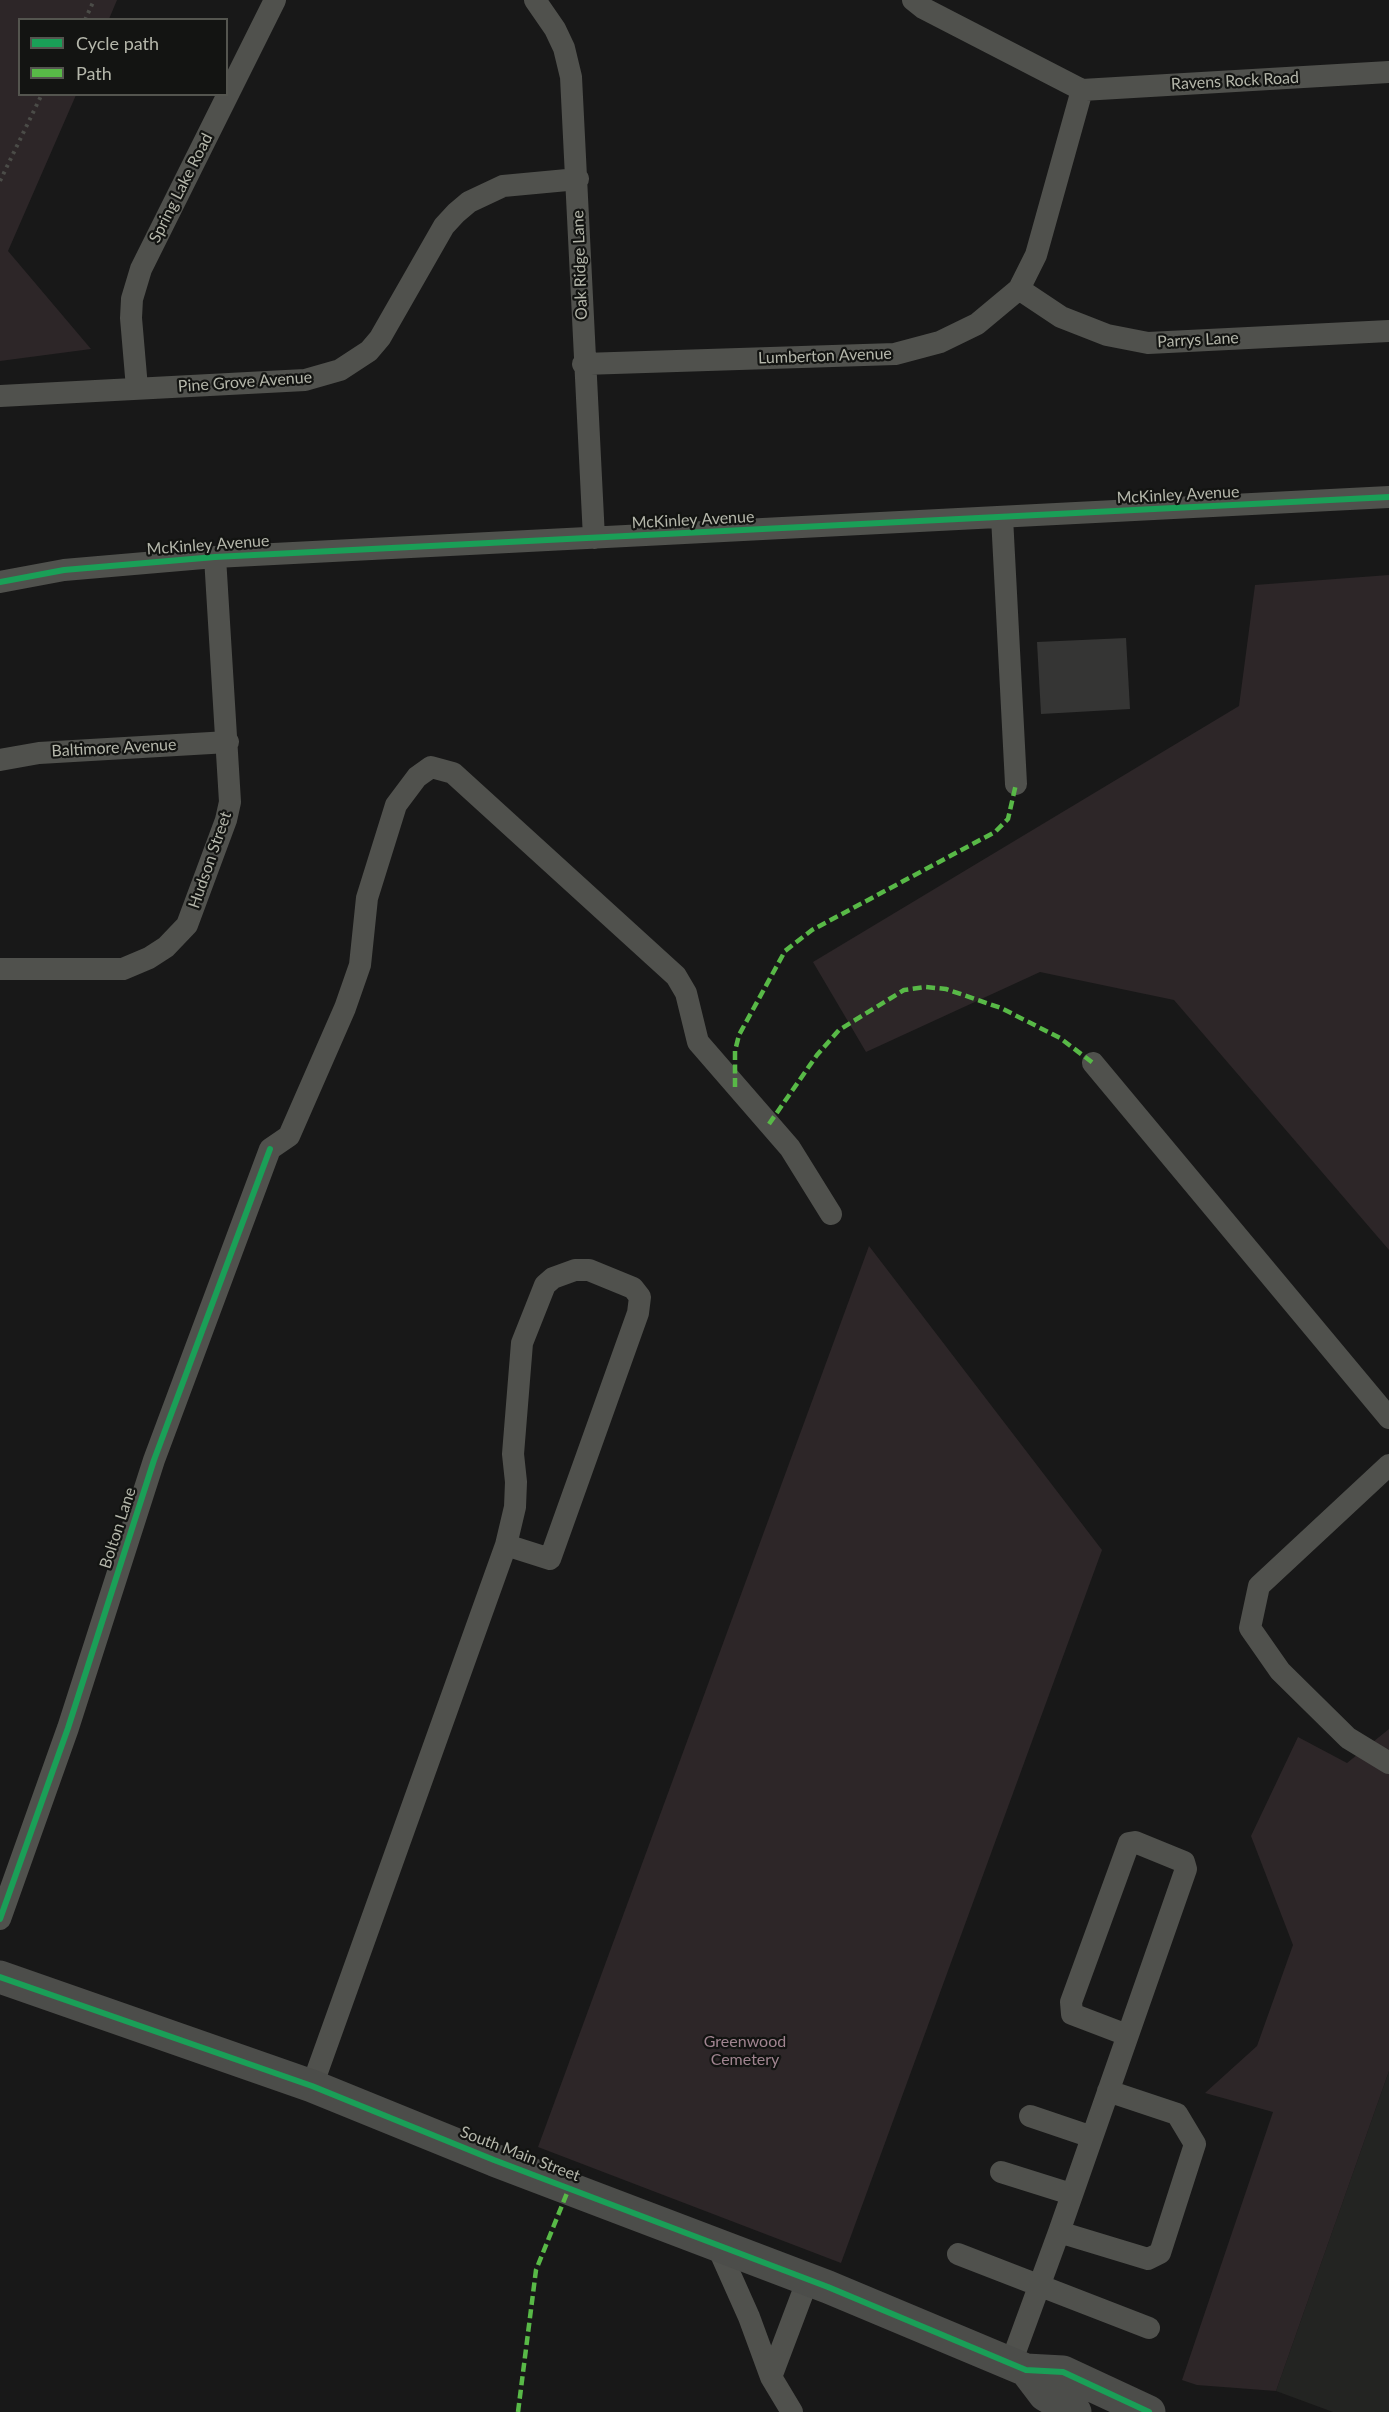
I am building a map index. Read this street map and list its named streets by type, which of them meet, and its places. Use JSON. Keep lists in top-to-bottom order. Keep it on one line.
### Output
{"streets":{"highway":["South Main Street"],"street":["Ravens Rock Road","Spring Lake Road","Oak Ridge Lane","Parrys Lane","Lumberton Avenue","Pine Grove Avenue","McKinley Avenue","Baltimore Avenue","Hudson Street","Bolton Lane"]},"crossings":[["Ravens Rock Road","Lumberton Avenue"],["Spring Lake Road","Pine Grove Avenue"],["Oak Ridge Lane","Lumberton Avenue"],["Oak Ridge Lane","Pine Grove Avenue"],["Oak Ridge Lane","McKinley Avenue"],["Parrys Lane","Lumberton Avenue"],["McKinley Avenue","Hudson Street"],["Baltimore Avenue","Hudson Street"]],"parks":["Greenwood Cemetery"],"legend":["Cycle path","Path"]}
